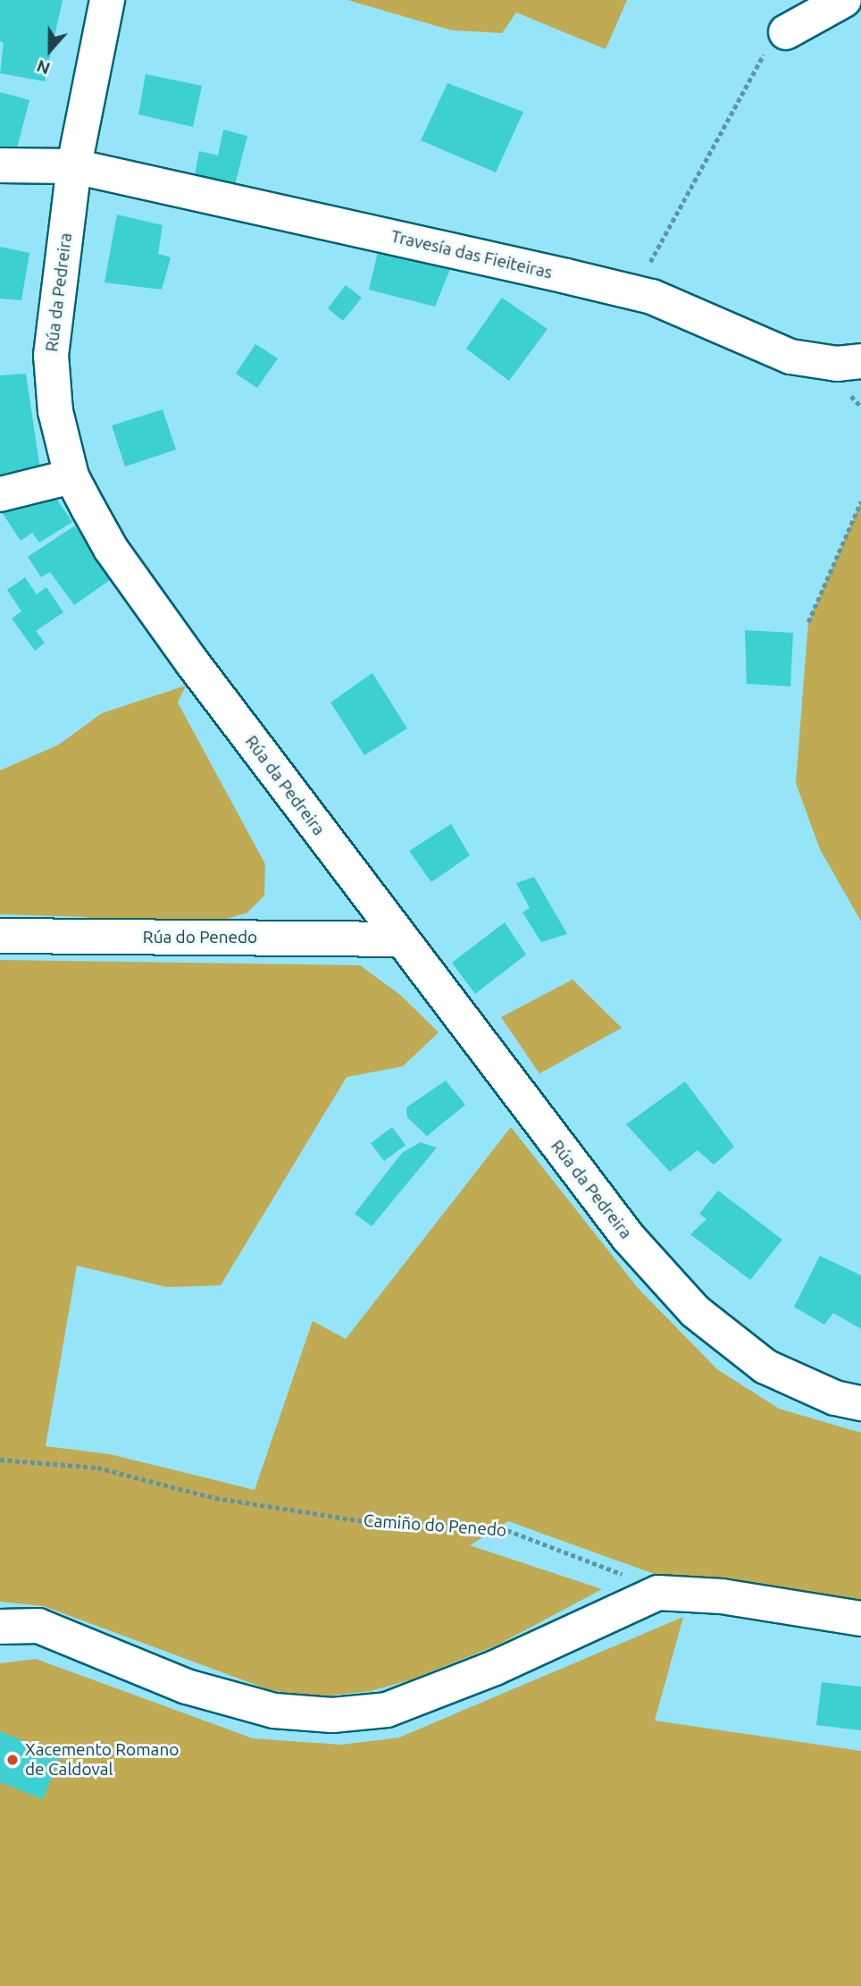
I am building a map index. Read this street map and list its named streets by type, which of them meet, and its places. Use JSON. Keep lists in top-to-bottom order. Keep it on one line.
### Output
{"streets":{"street":["Travesía das Fieiteiras","Rúa da Pedreira","Rúa do Penedo"],"path":["Camiño do Penedo"]},"crossings":[["Travesía das Fieiteiras","Rúa da Pedreira"],["Rúa da Pedreira","Rúa do Penedo"]],"places":["Xacemento Romano de Caldoval"],"north":"bottom"}
